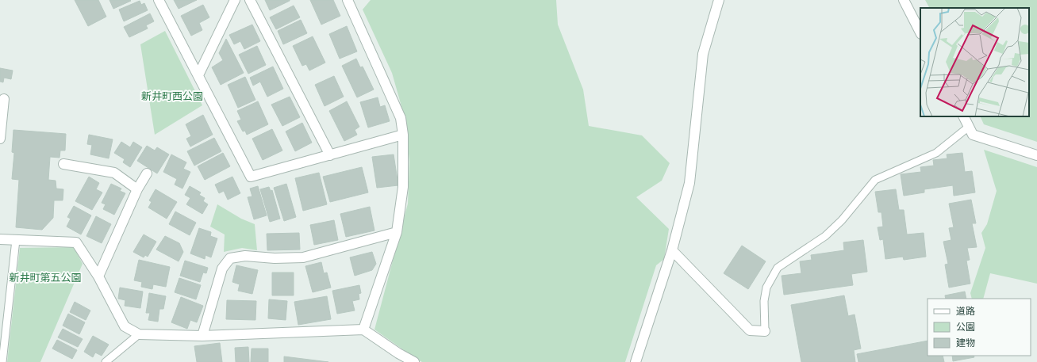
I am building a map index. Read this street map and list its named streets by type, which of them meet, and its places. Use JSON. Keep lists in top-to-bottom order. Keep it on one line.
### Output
{"parks":["新井町西公園","新井町第五公園"],"legend":["道路","公園","建物"]}
